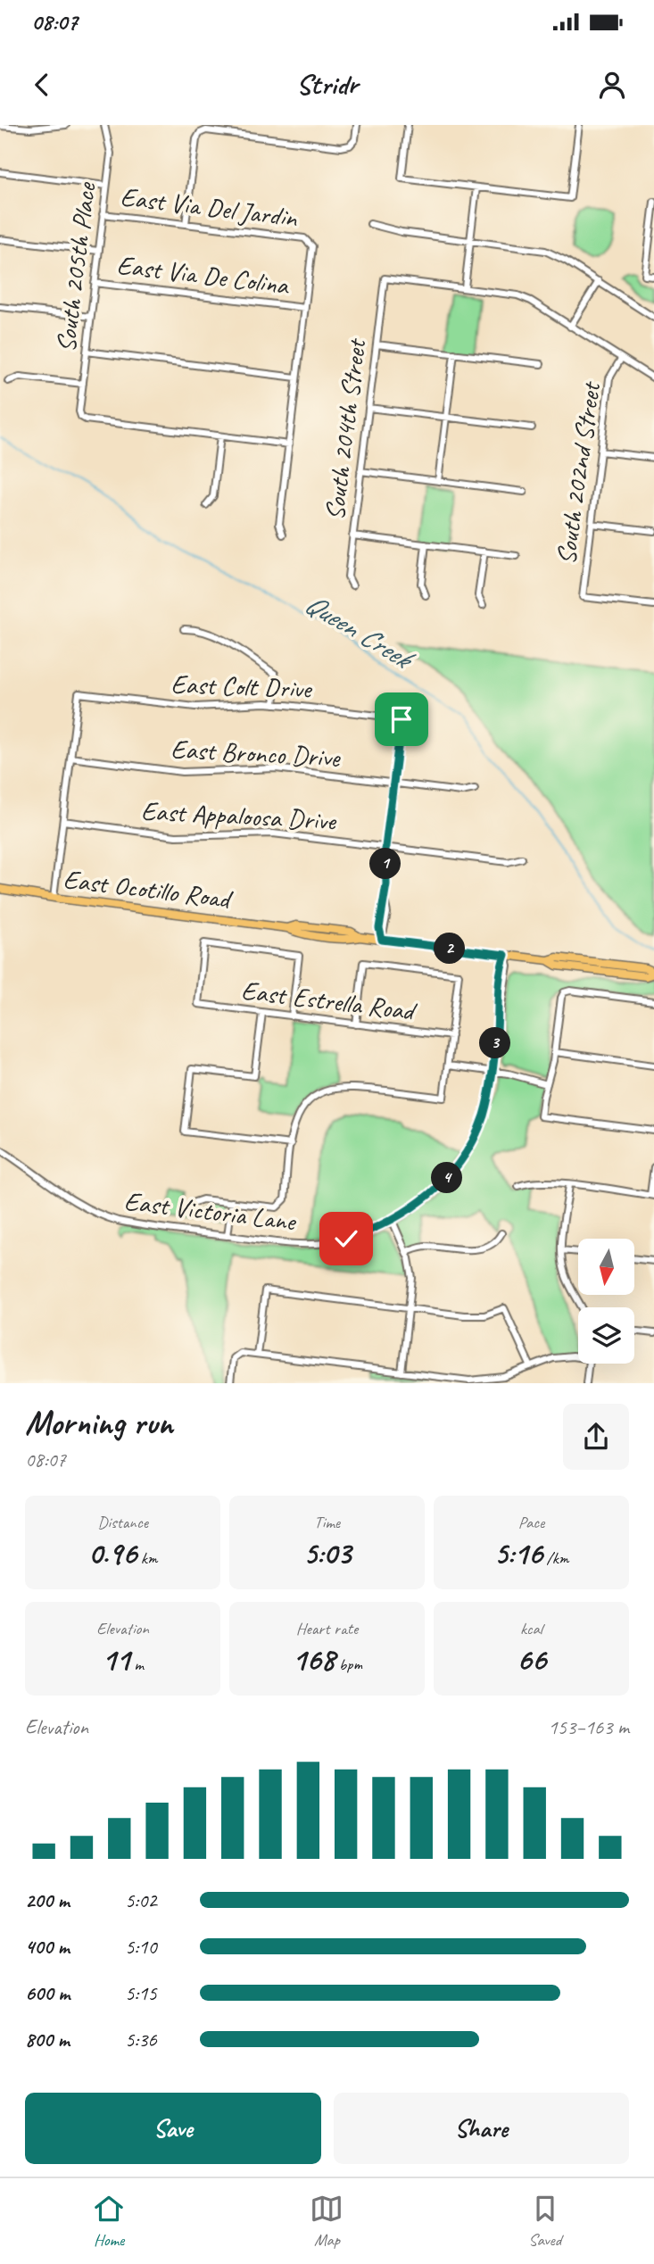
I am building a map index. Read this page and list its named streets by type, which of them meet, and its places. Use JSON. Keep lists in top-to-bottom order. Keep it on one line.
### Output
{"streets":{"main road":["East Ocotillo Road"],"street":["East Via Del Jardin","South 205th Place","East Via De Colina","South 204th Street","South 202nd Street","East Colt Drive","East Bronco Drive","East Appaloosa Drive","East Estrella Road","East Victoria Lane"]},"crossings":[["East Via Del Jardin","South 205th Place"],["East Via Del Jardin","East Via De Colina"],["South 205th Place","East Via De Colina"],["East Colt Drive","East Bronco Drive"],["East Ocotillo Road","East Victoria Lane"]],"water":["Queen Creek"],"north":"bottom","page":{"status":"08:07","header":"Stridr","pins":["1","2","3","4"],"heading":["Morning run","08:07"],"stats":[["Distance","0.96 km"],["Time","5:03"],["Pace","5:16 /km"],["Elevation","11 m"],["Heart rate","168 bpm"],["kcal","66"]],"chart":["Elevation","153–163 m"],"list":[{"name":"200 m","note":"5:02"},{"name":"400 m","note":"5:10"},{"name":"600 m","note":"5:15"},{"name":"800 m","note":"5:36"}],"buttons":["Save","Share"],"tabs":["Home","Map","Saved"]}}
